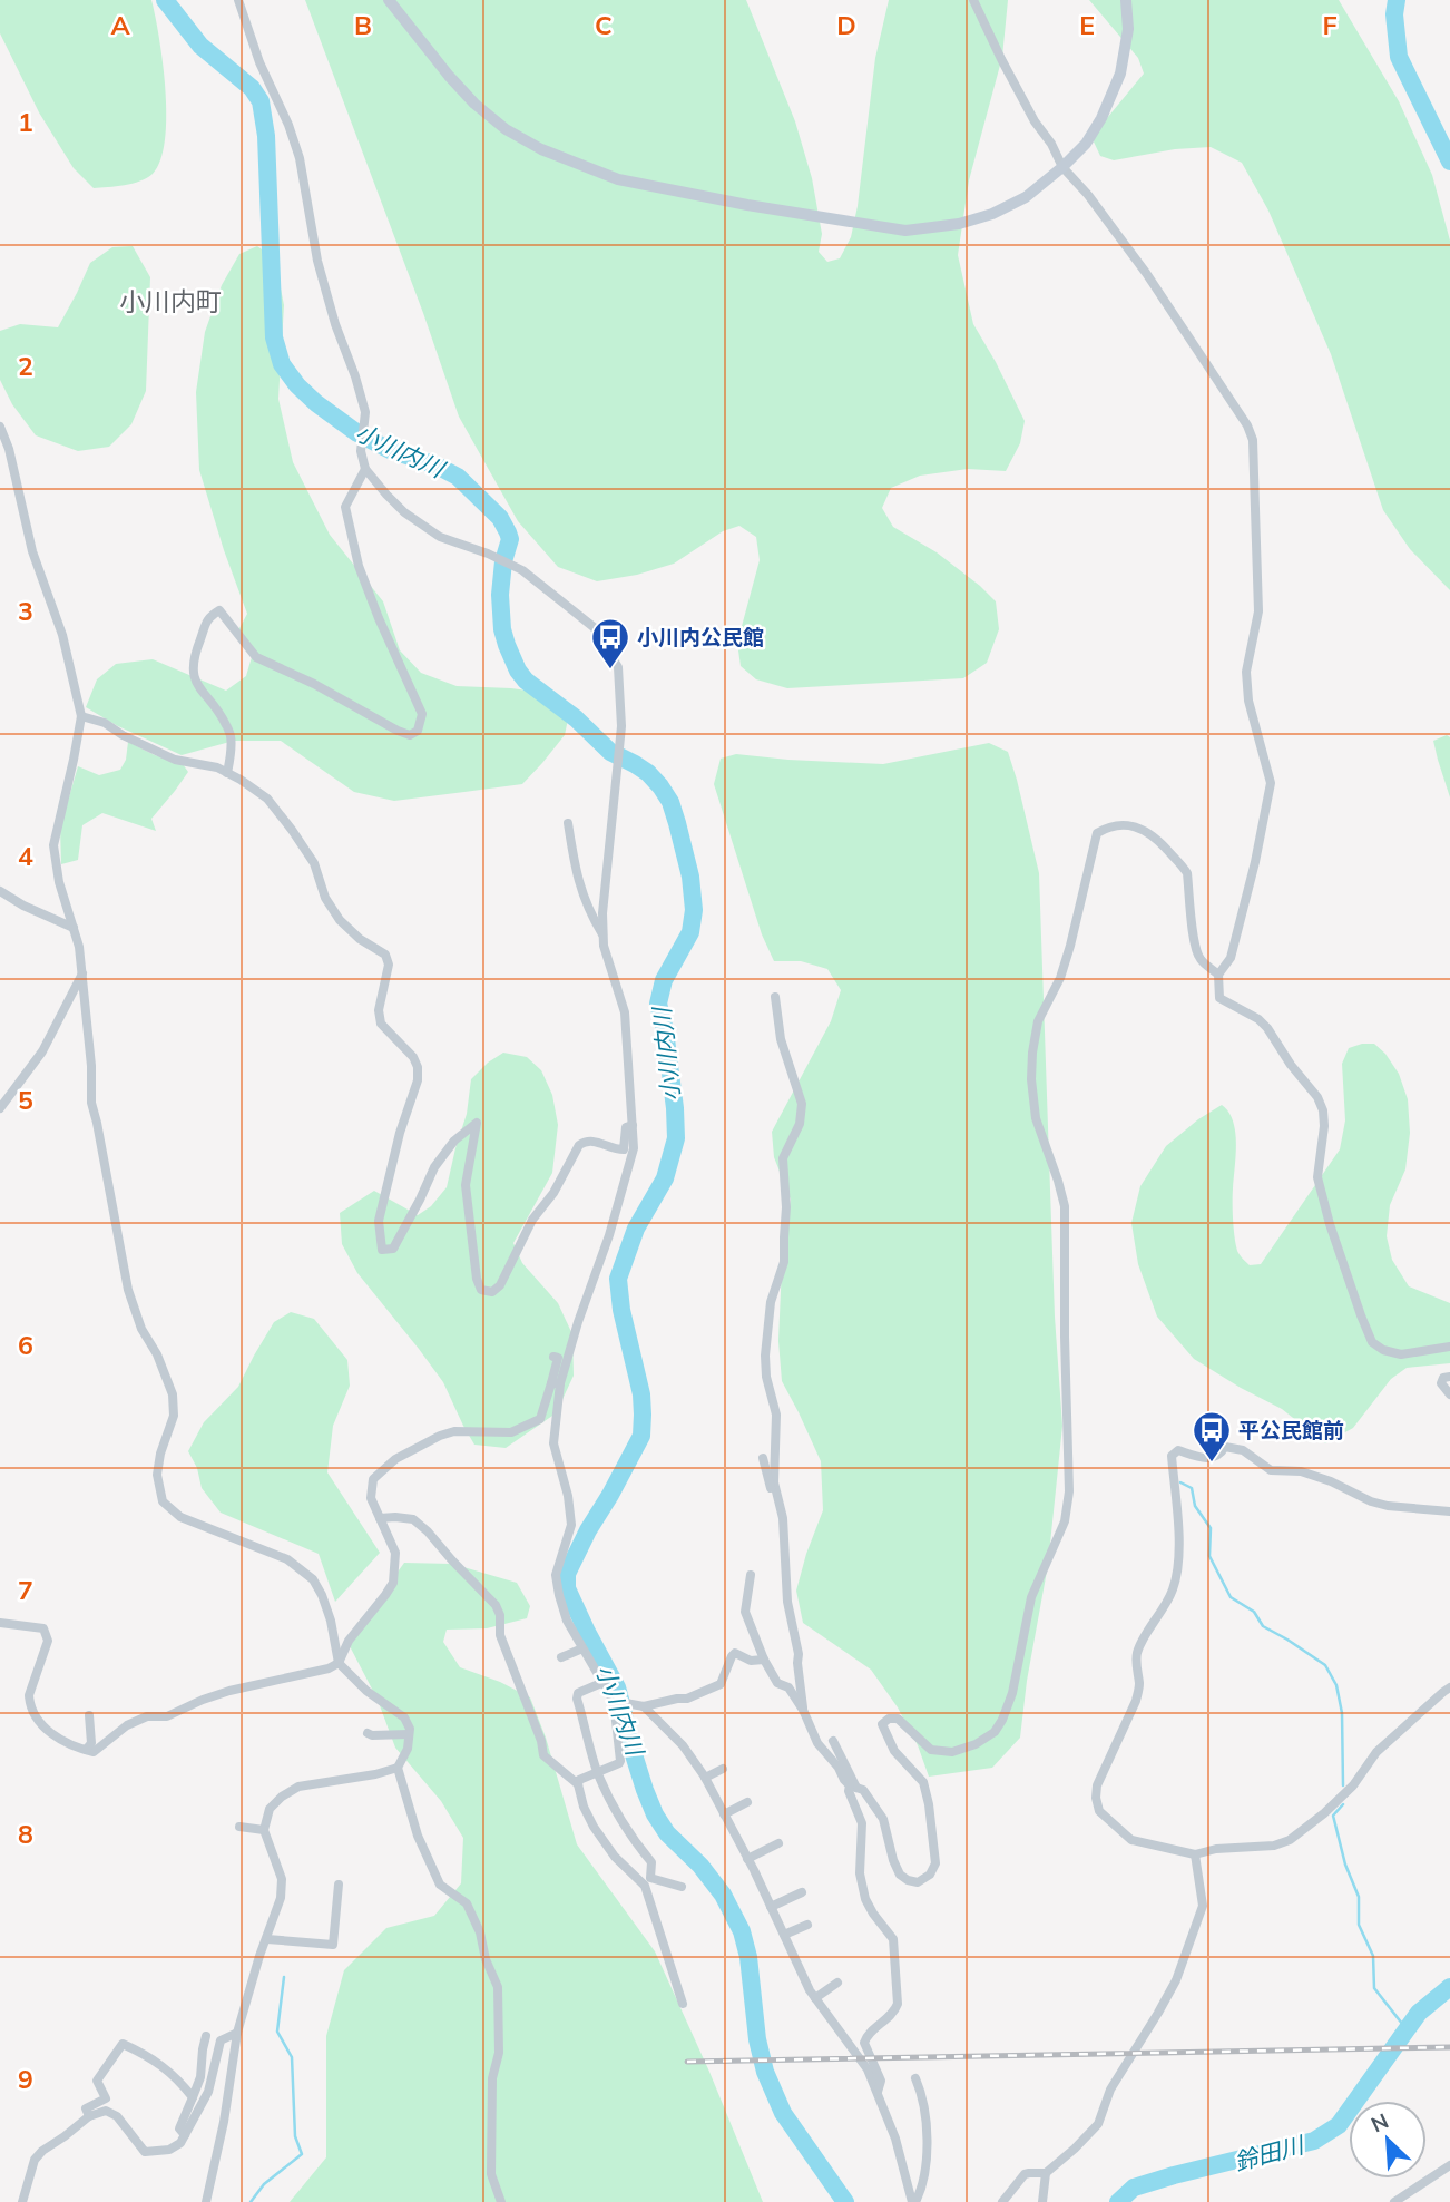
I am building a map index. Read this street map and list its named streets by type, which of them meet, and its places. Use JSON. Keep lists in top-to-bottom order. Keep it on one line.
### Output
{"districts":["小川内町"],"water":["小川内川","鈴田川"],"places":{"bus stop":["小川内公民館","平公民館前"]},"north":"top left","grid":{"columns":["A","B","C","D","E","F"],"rows":["1","2","3","4","5","6","7","8","9"]}}
